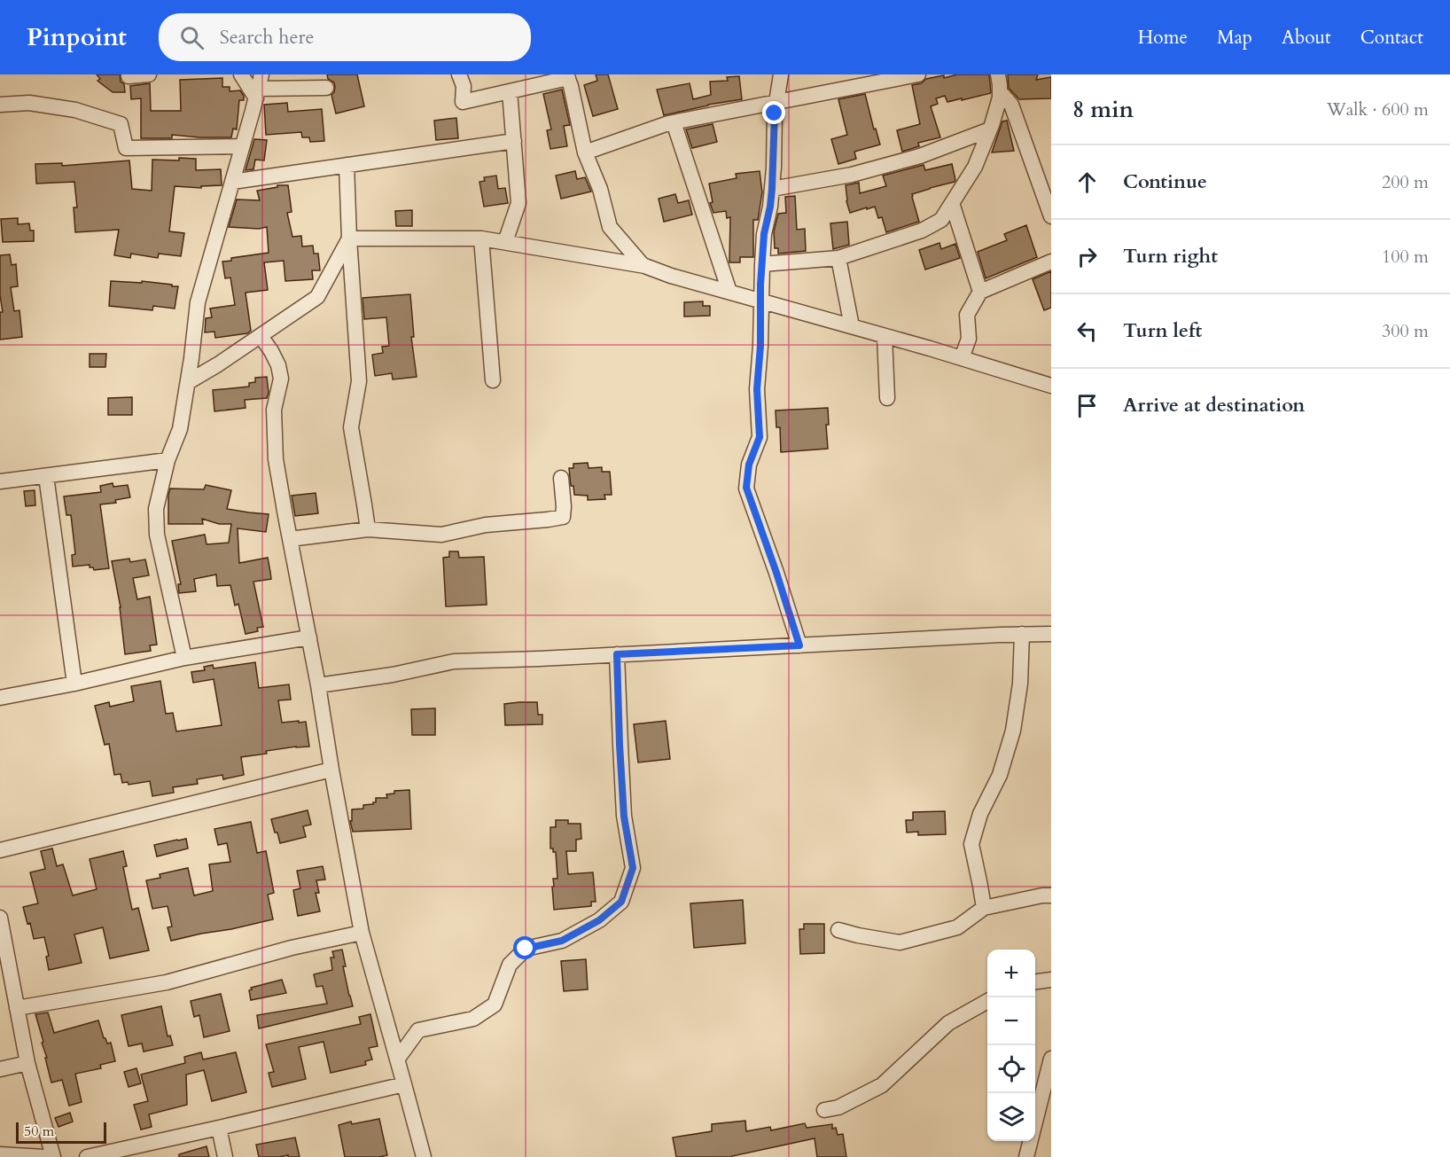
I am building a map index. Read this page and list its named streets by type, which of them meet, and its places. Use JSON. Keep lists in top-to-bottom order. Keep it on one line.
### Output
{"scale_bar":"50 m","page":{"header":"Pinpoint","search":"Search here","nav":["Home","Map","About","Contact"],"heading":["8 min","Walk · 600 m"],"list":[["Continue","200 m"],["Turn right","100 m"],["Turn left","300 m"],"Arrive at destination"],"map_buttons":["+","−"],"scale":"50 m"}}
